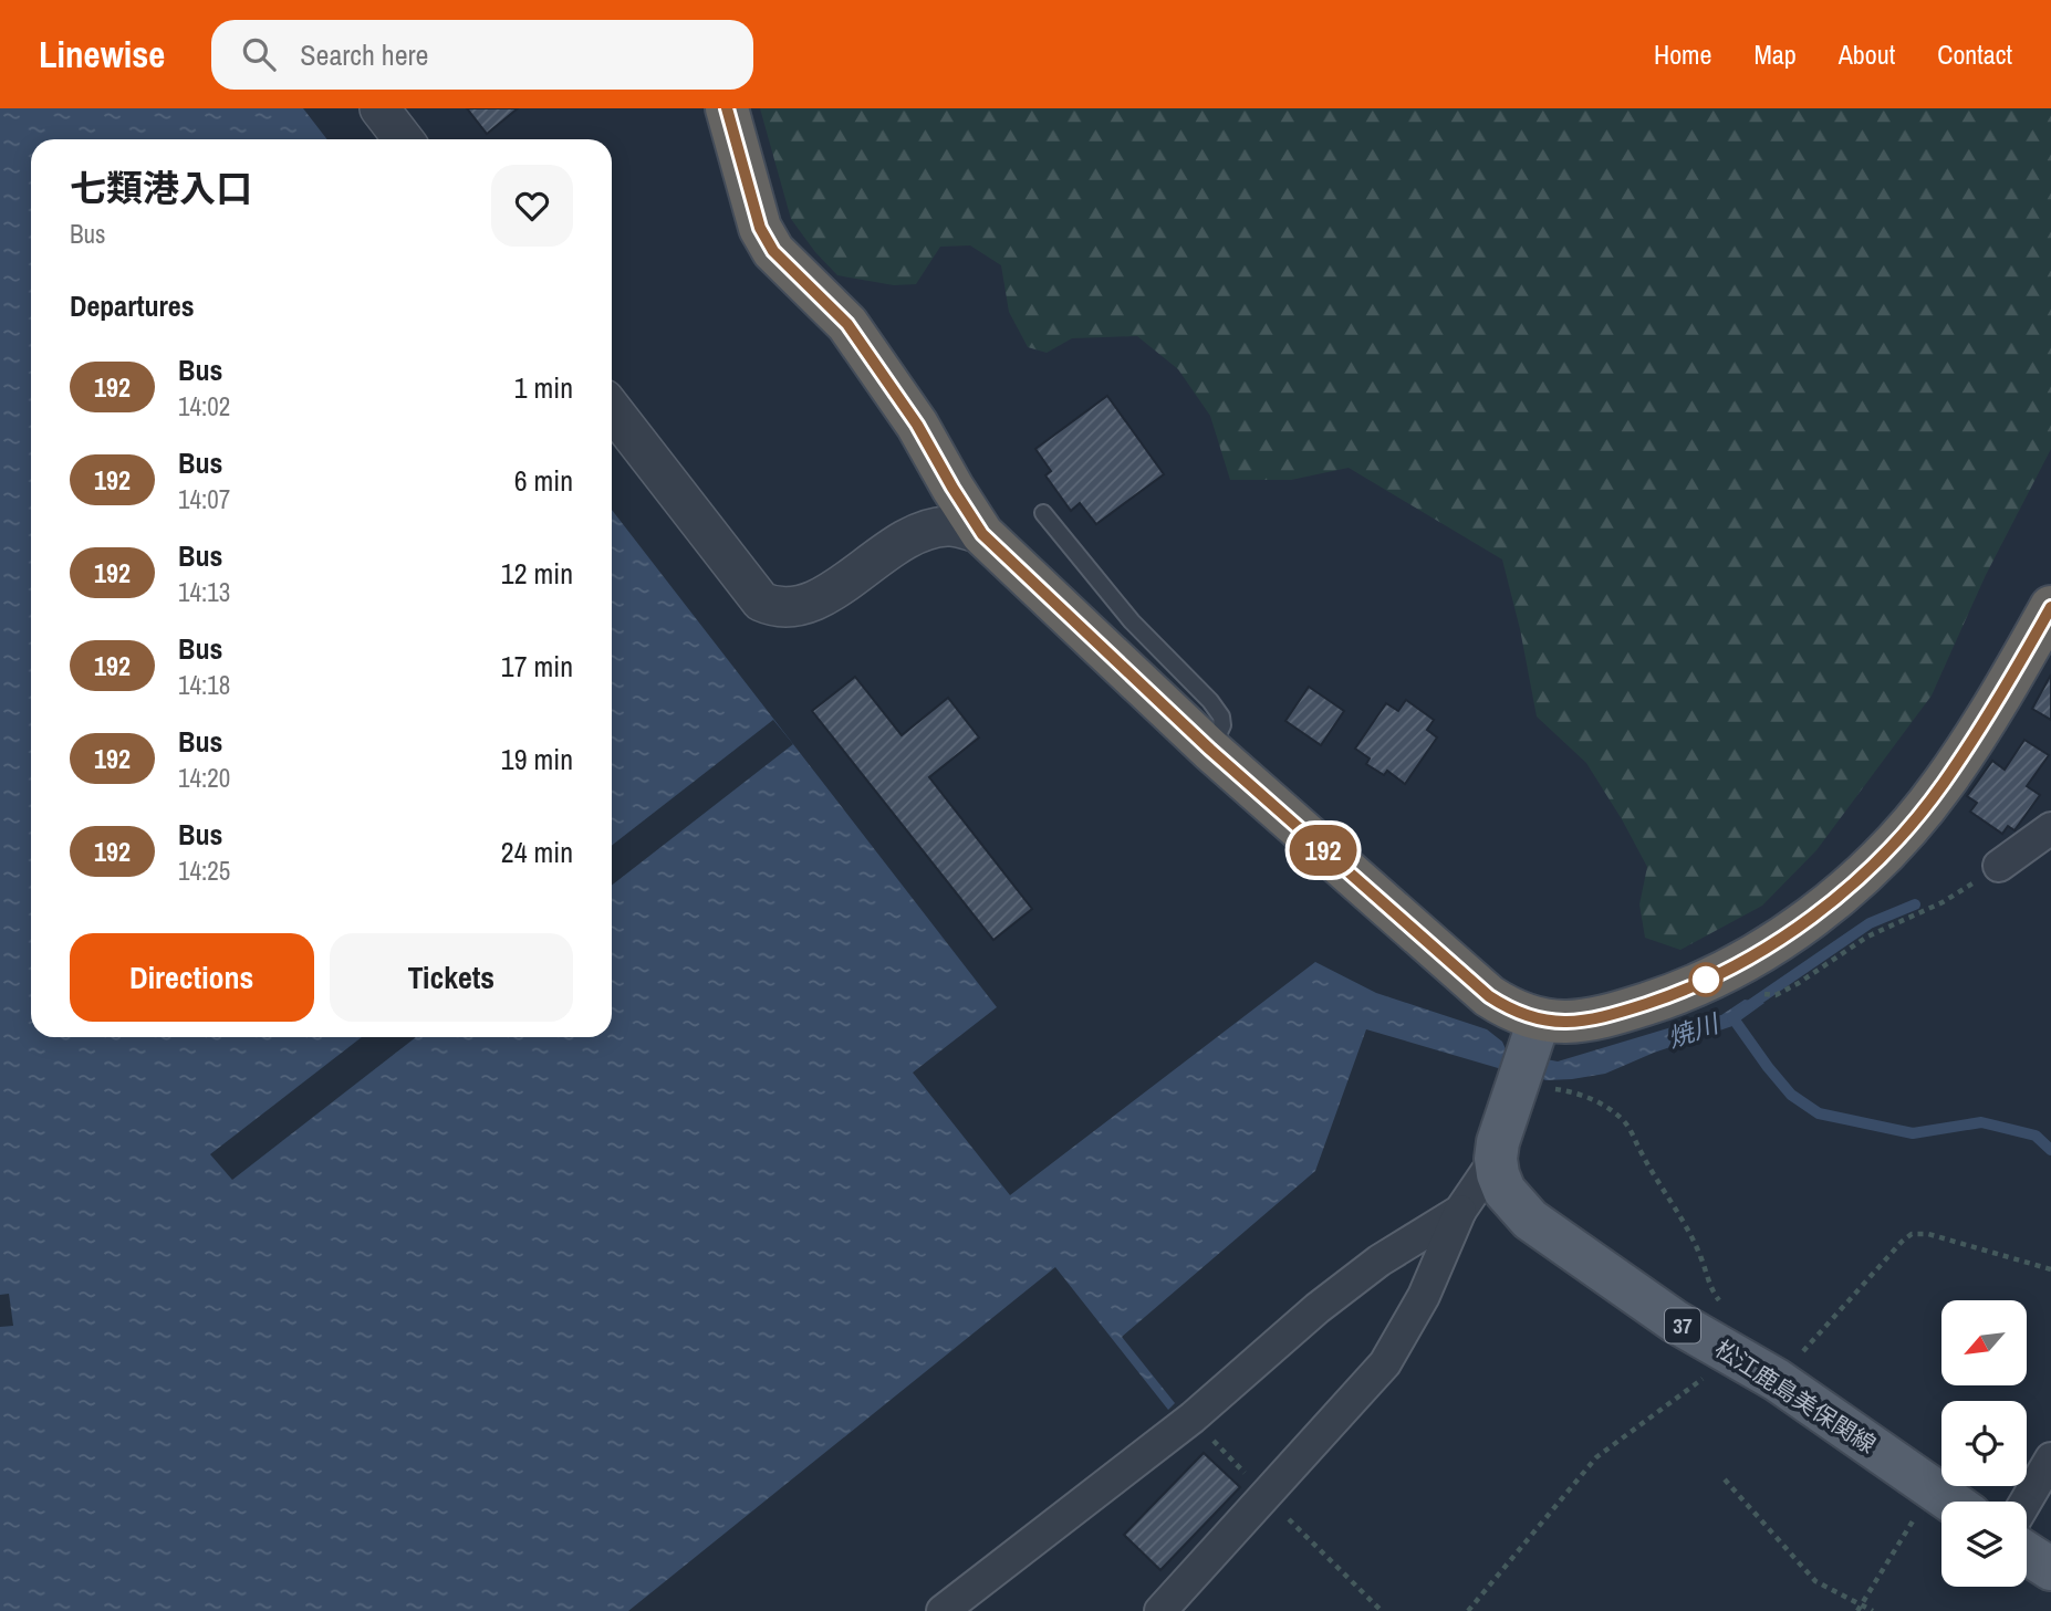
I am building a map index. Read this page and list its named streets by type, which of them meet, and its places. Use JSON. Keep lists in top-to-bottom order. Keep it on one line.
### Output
{"streets":{"main road":["37","松江鹿島美保関線"]},"water":["焼川"],"lines":["bus line 192"],"north":"bottom left","page":{"header":"Linewise","search":"Search here","nav":["Home","Map","About","Contact"],"on_map":"192","heading":[["七類港入口","Bus"],"Departures"],"list":[{"mark":"192","name":"Bus","note":"14:02","value":"1 min"},{"mark":"192","name":"Bus","note":"14:07","value":"6 min"},{"mark":"192","name":"Bus","note":"14:13","value":"12 min"},{"mark":"192","name":"Bus","note":"14:18","value":"17 min"},{"mark":"192","name":"Bus","note":"14:20","value":"19 min"},{"mark":"192","name":"Bus","note":"14:25","value":"24 min"}],"buttons":["Directions","Tickets"]}}
